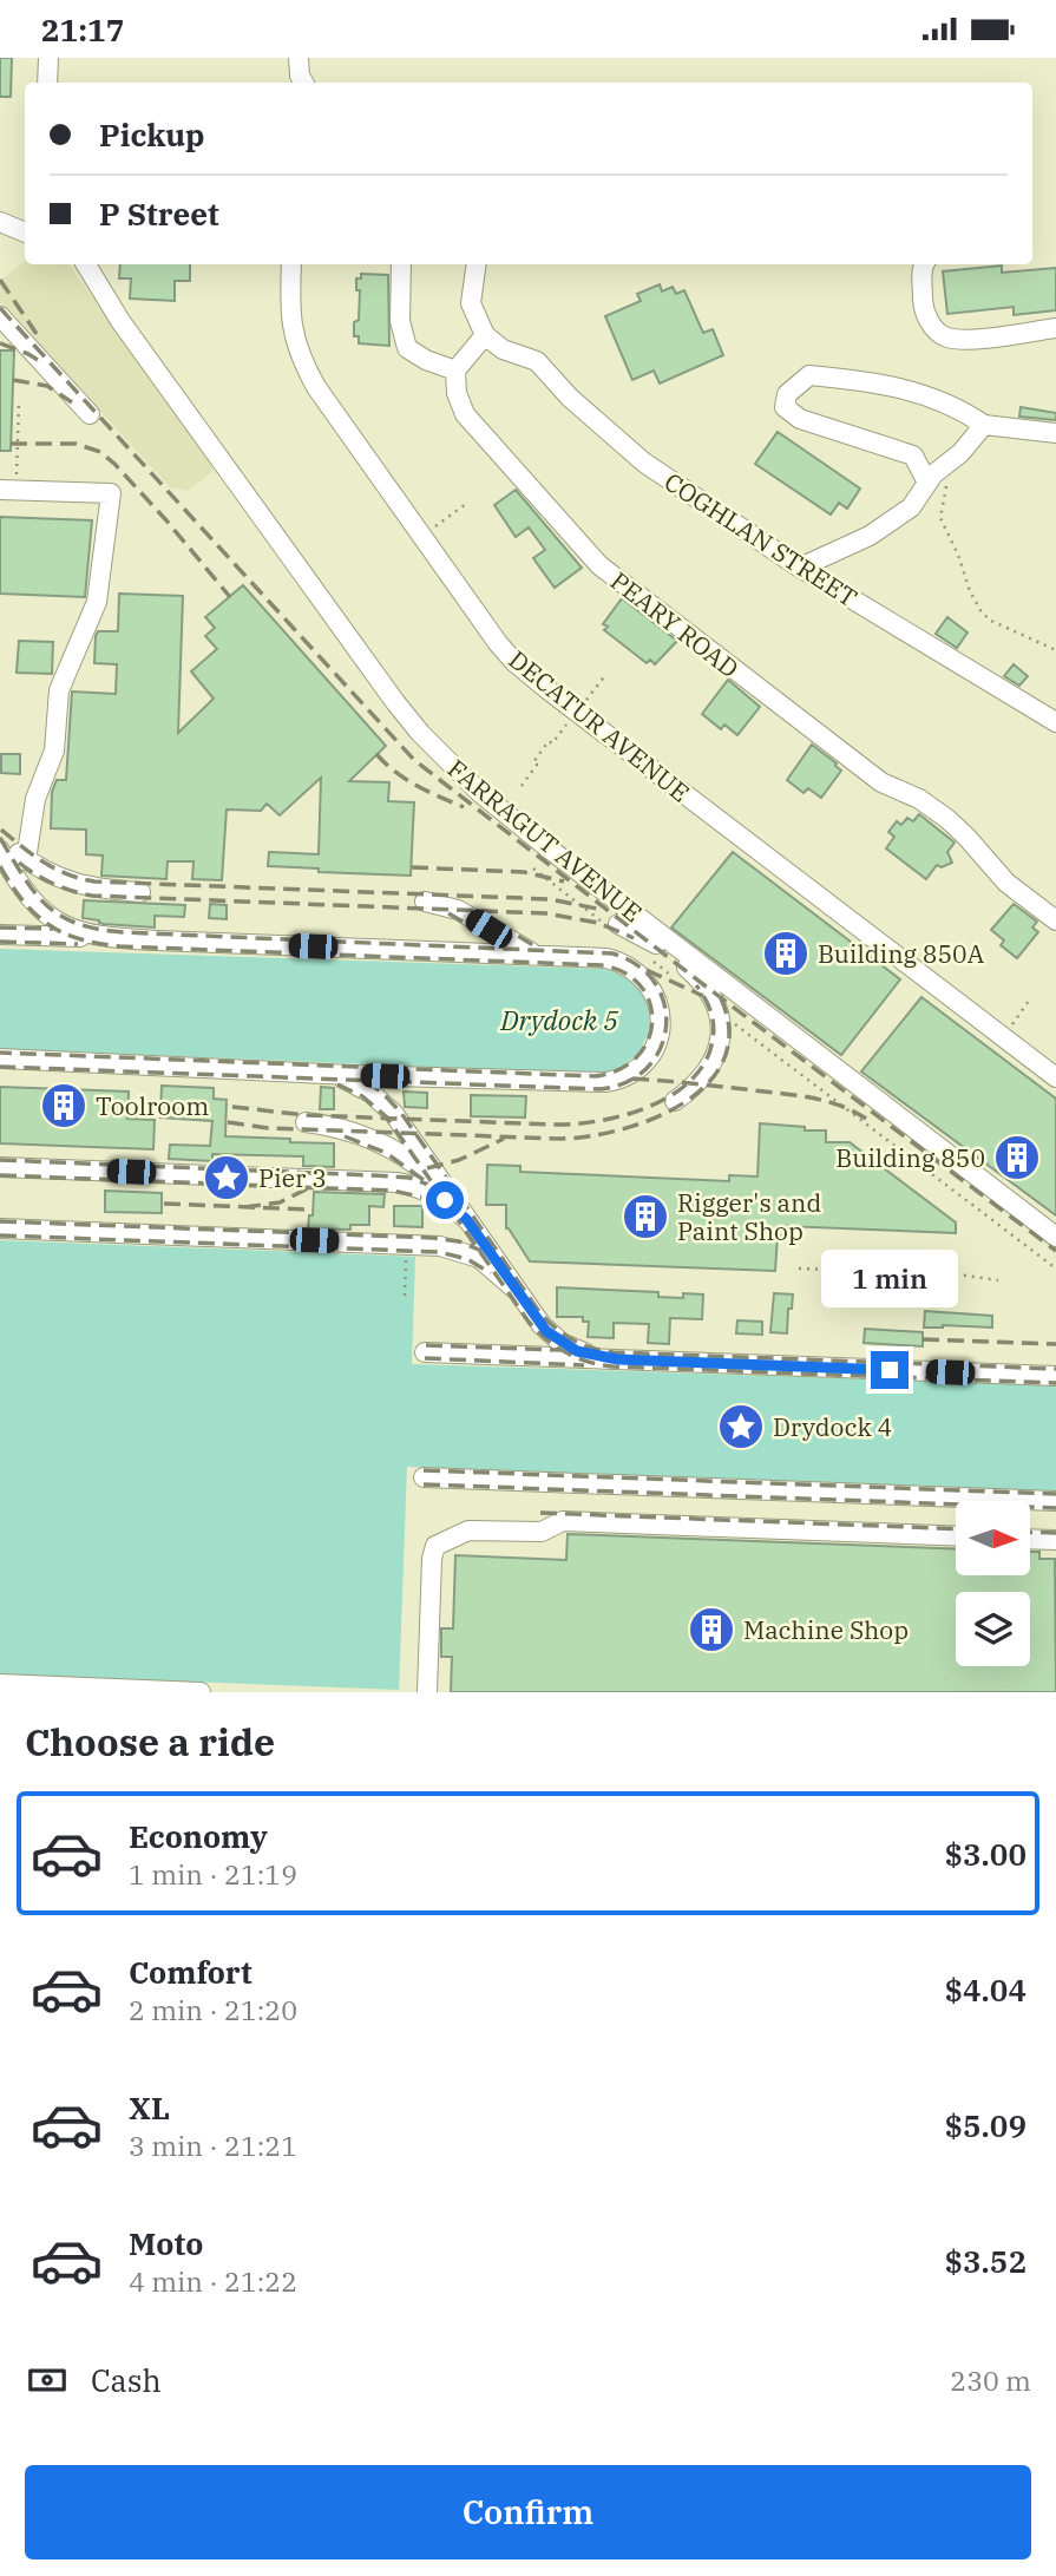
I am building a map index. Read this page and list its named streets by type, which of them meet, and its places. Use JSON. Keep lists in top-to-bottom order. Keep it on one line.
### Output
{"streets":{"street":["COGHLAN STREET","PEARY ROAD","DECATUR AVENUE","FARRAGUT AVENUE"]},"water":["Drydock 5"],"places":{"building":["Building 850A","Toolroom","Building 850","Rigger's and Paint Shop","Machine Shop"],"place":["Pier 3","Drydock 4"]},"north":"right","page":{"status":"21:17","banner":["Pickup","P Street"],"bubble":"1 min","heading":"Choose a ride","list":[{"name":"Economy","note":"1 min · 21:19","value":"$3.00"},{"name":"Comfort","note":"2 min · 21:20","value":"$4.04"},{"name":"XL","note":"3 min · 21:21","value":"$5.09"},{"name":"Moto","note":"4 min · 21:22","value":"$3.52"}],"pay":["Cash","230 m"],"buttons":"Confirm"}}
